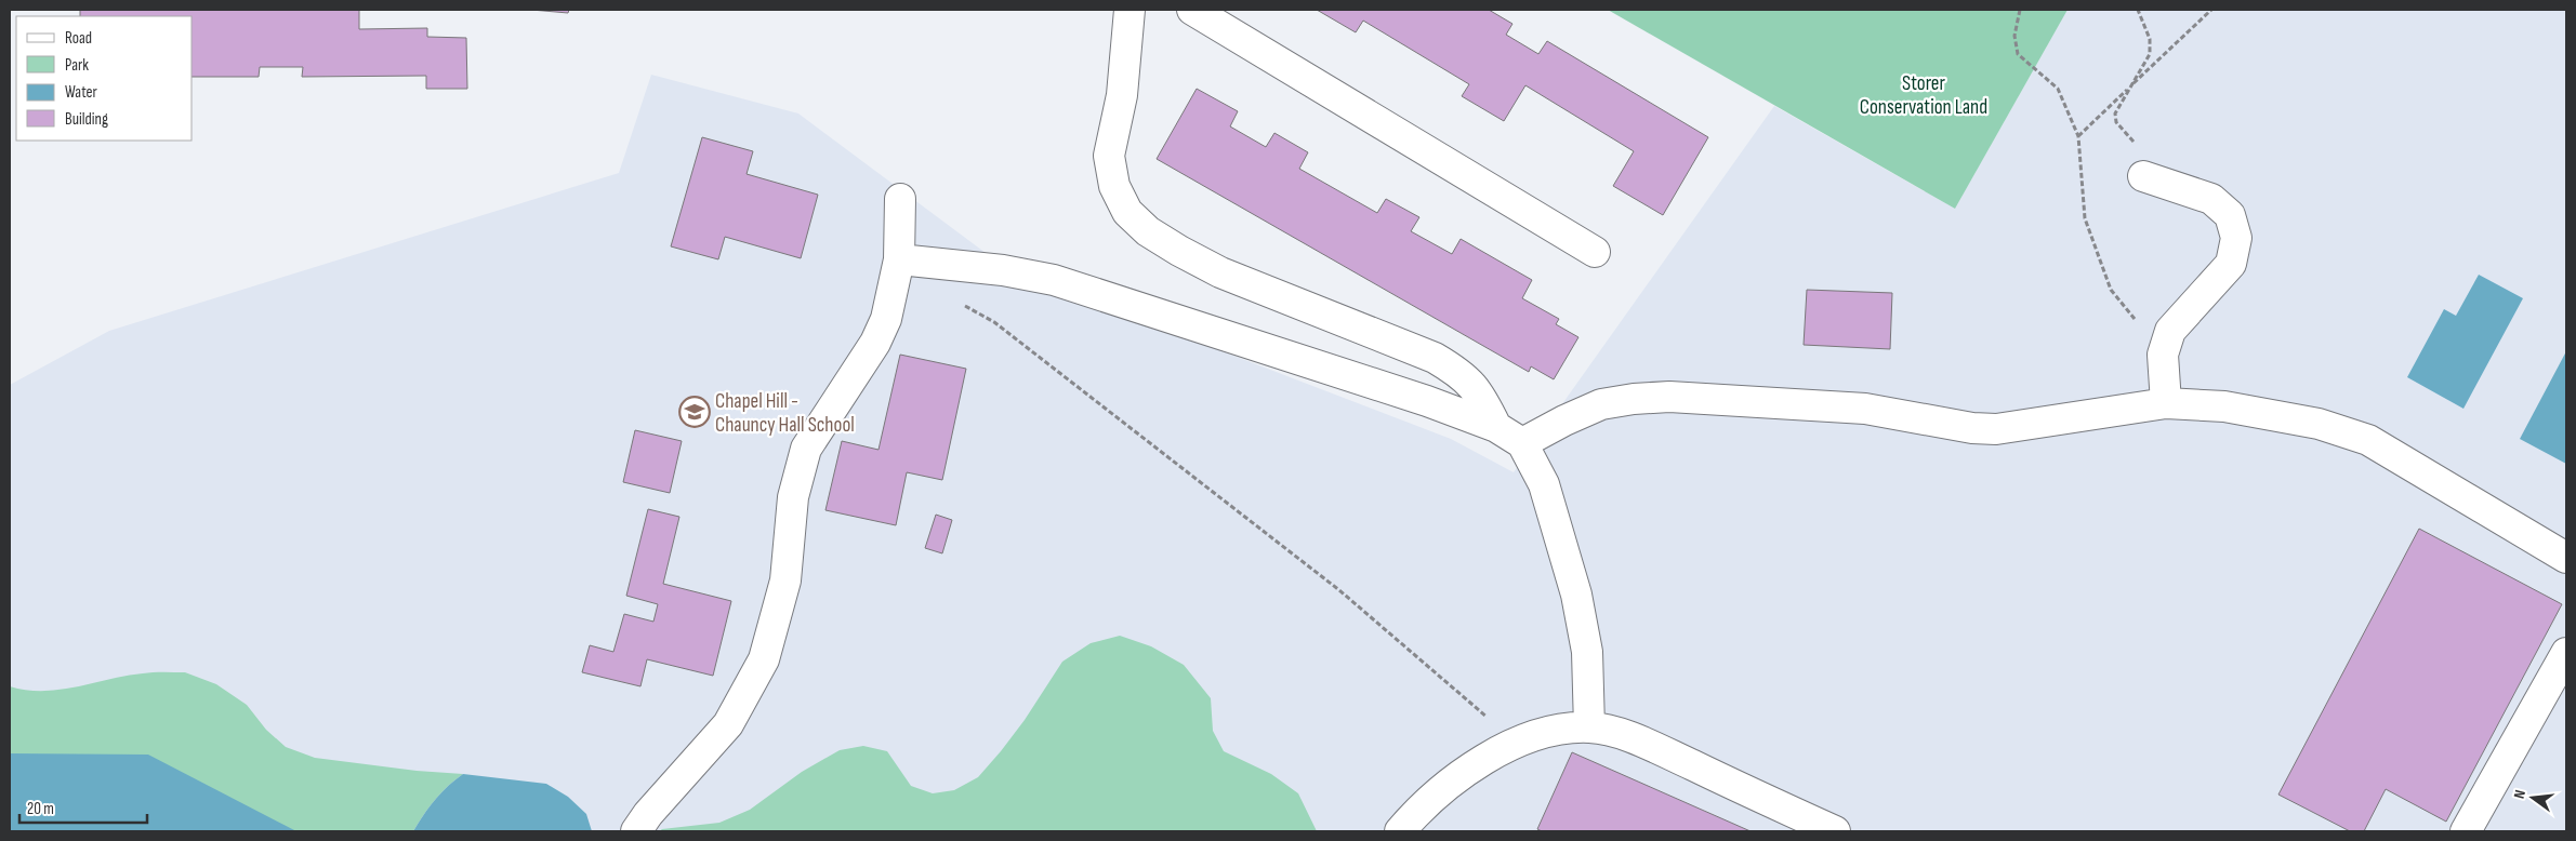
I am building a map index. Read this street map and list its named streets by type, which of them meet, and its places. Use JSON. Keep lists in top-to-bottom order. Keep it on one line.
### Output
{"parks":["Storer Conservation Land"],"places":{"school or university":["Chapel Hill - Chauncy Hall School"]},"legend":["Road","Park","Water","Building"],"scale_bar":"20 m","north":"left"}
